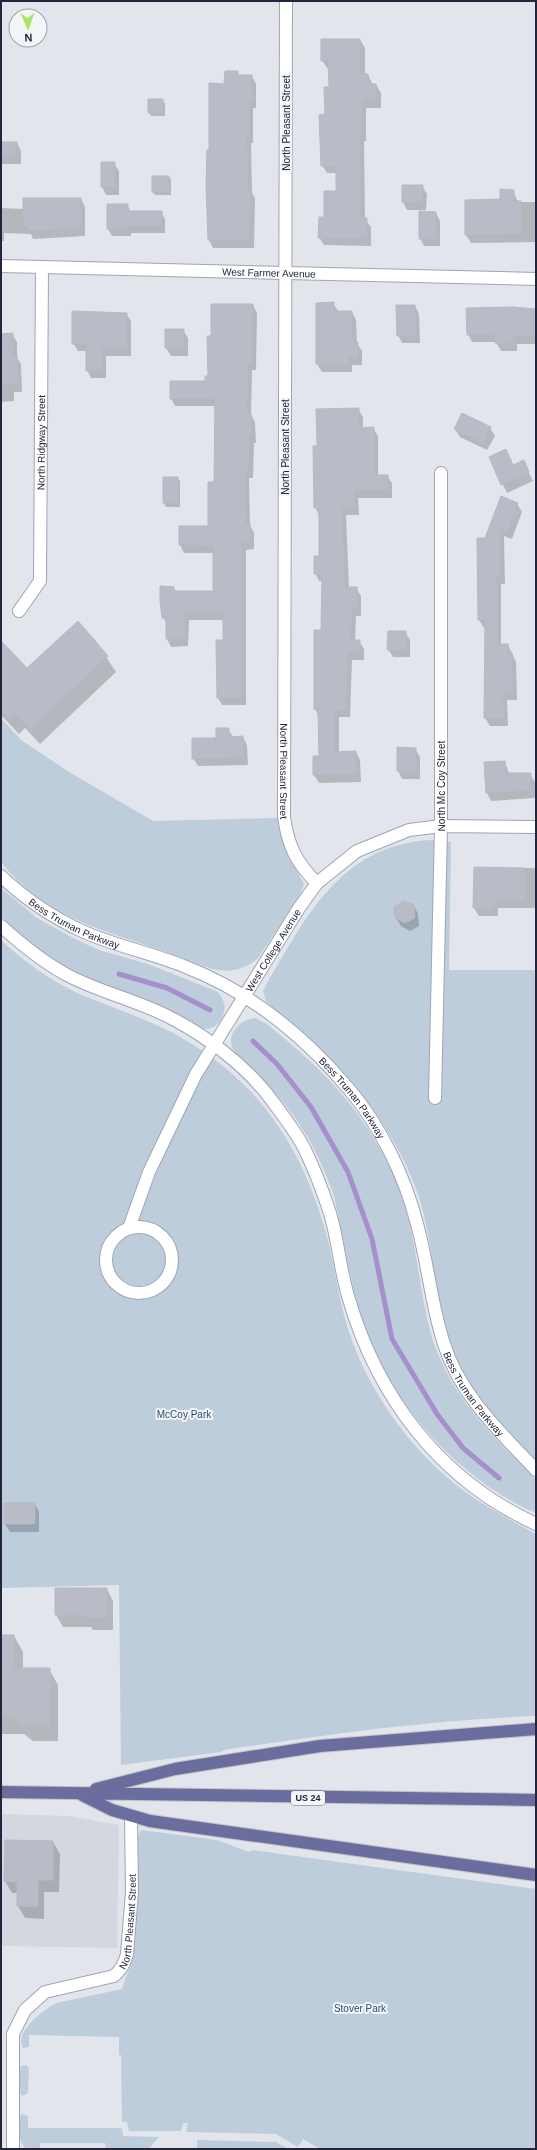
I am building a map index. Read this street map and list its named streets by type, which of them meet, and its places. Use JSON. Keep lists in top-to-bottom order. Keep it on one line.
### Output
{"streets":{"main road":["US 24"],"street":["North Pleasant Street","West Farmer Avenue","North Ridgway Street","North Mc Coy Street","Bess Truman Parkway","West College Avenue"]},"crossings":[["North Pleasant Street","West Farmer Avenue"],["North Pleasant Street","West College Avenue"],["West Farmer Avenue","North Ridgway Street"],["North Mc Coy Street","West College Avenue"],["Bess Truman Parkway","West College Avenue"]],"parks":["McCoy Park","Stover Park"],"north":"bottom"}
